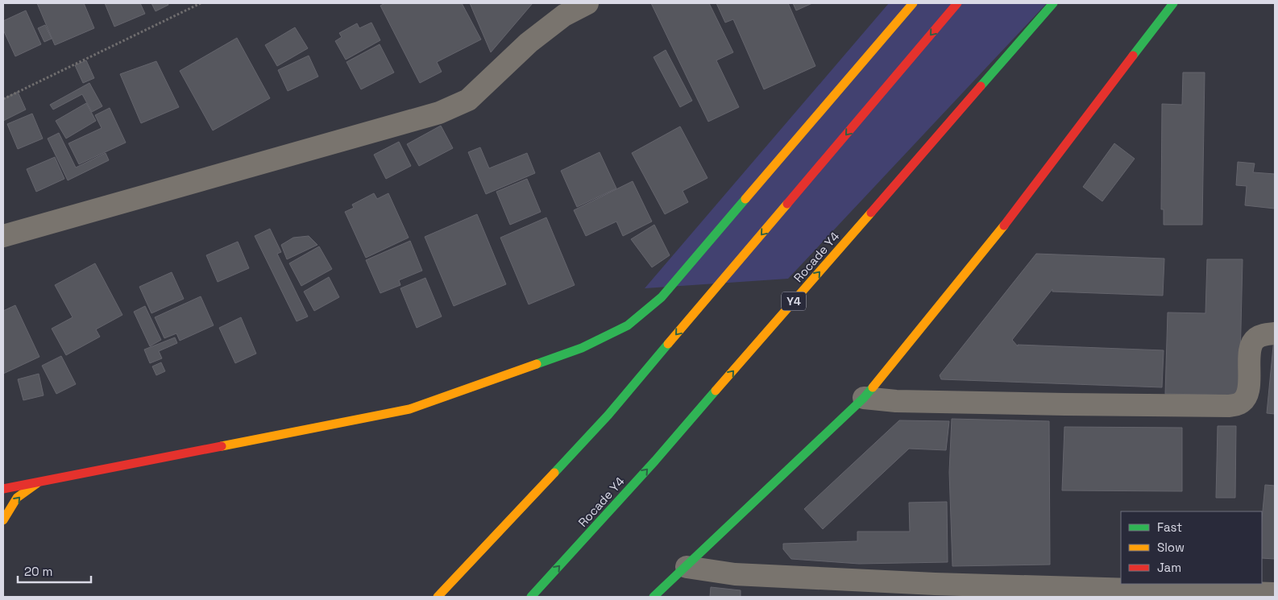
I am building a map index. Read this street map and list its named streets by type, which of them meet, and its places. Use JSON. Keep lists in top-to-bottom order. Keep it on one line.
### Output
{"streets":{"main road":["Rocade Y4","Y4"]},"legend":["Fast","Slow","Jam"],"scale_bar":"20 m"}
